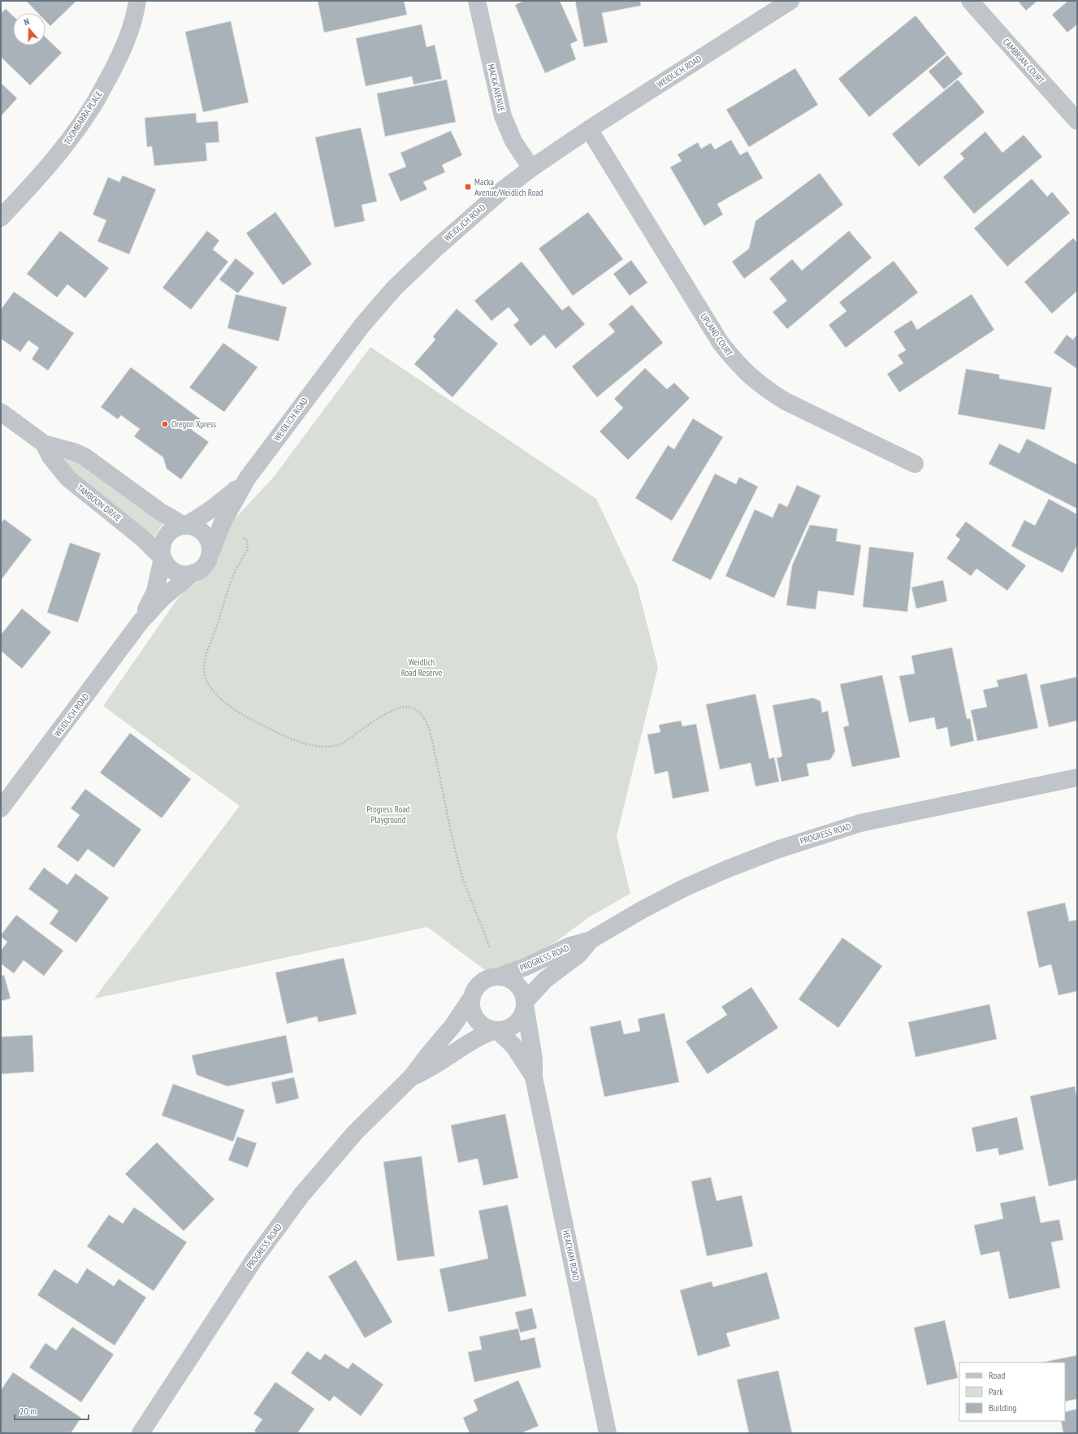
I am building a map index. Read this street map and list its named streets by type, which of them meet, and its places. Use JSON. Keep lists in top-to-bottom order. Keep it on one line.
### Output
{"streets":{"street":["CAMBRIAN COURT","WEIDLICH ROAD","MACKA AVENUE","TOOMBARRA PLACE","UPLAND COURT","TAMBOON DRIVE","PROGRESS ROAD","HEACHAM ROAD"]},"crossings":[["WEIDLICH ROAD","MACKA AVENUE"],["WEIDLICH ROAD","UPLAND COURT"],["WEIDLICH ROAD","TAMBOON DRIVE"],["PROGRESS ROAD","HEACHAM ROAD"]],"parks":["Weidlich Road Reserve","Progress Road Playground"],"places":{"transit":["Macka Avenue/Weidlich Road"],"other":["Oregon Xpress"]},"legend":["Road","Park","Building"],"scale_bar":"20 m","north":"top"}
